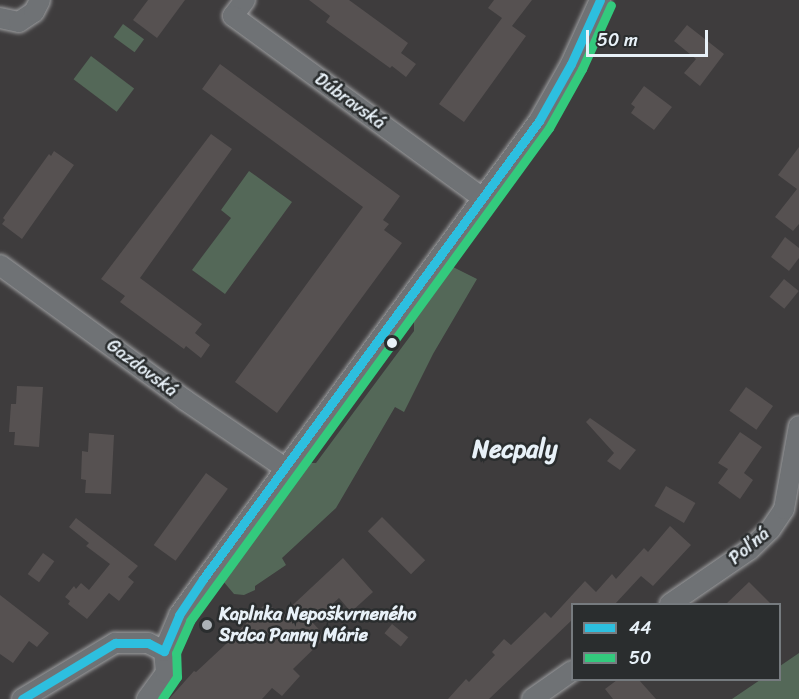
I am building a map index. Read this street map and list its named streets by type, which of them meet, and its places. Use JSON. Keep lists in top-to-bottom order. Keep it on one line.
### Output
{"streets":{"street":["Dúbravská","Gazdovská","Poľná"]},"districts":["Necpaly"],"places":["Kaplnka Nepoškvrneného Srdca Panny Márie"],"lines":["transit line 44","transit line 50"],"legend":["44","50"],"scale_bar":"50 m"}
